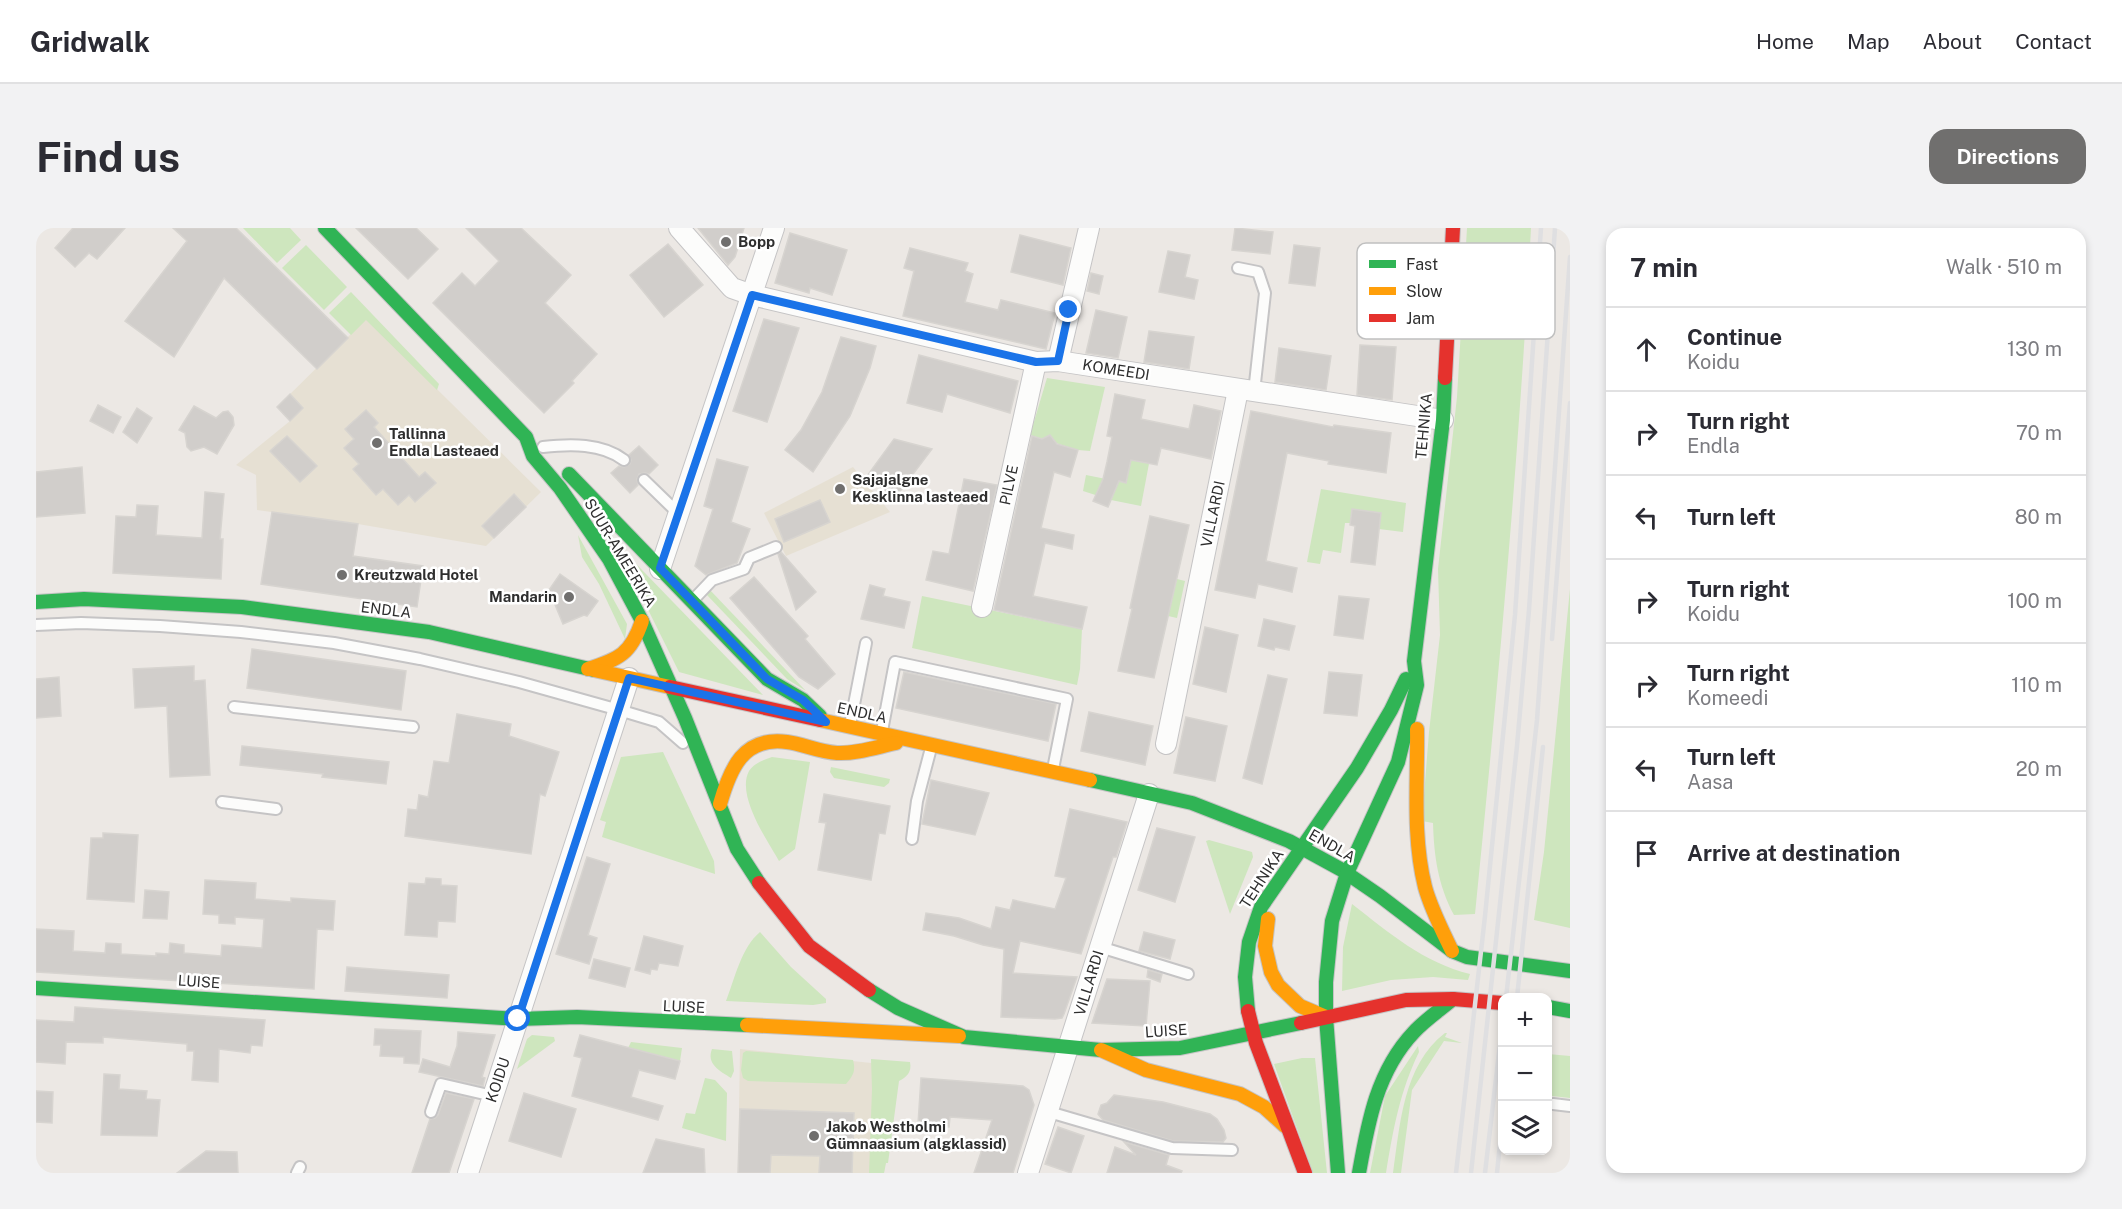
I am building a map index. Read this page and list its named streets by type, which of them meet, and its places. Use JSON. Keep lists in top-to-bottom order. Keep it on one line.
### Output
{"streets":{"main road":["TEHNIKA","SUUR-AMEERIKA","ENDLA","LUISE"],"street":["KOMEEDI","PILVE","VILLARDI","KOIDU"]},"crossings":[["KOMEEDI","TEHNIKA"],["KOMEEDI","PILVE"],["KOMEEDI","VILLARDI"],["TEHNIKA","ENDLA"],["TEHNIKA","LUISE"],["VILLARDI","ENDLA"],["VILLARDI","LUISE"],["SUUR-AMEERIKA","ENDLA"],["SUUR-AMEERIKA","LUISE"],["ENDLA","KOIDU"],["LUISE","KOIDU"]],"places":["Bopp","Tallinna Endla Lasteaed","Sajajalgne Kesklinna lasteaed","Kreutzwald Hotel","Mandarin","Jakob Westholmi Gümnaasium (algklassid)"],"legend":["Fast","Slow","Jam"],"page":{"header":"Gridwalk","nav":["Home","Map","About","Contact"],"buttons":"Directions","title":"Find us","heading":["7 min","Walk · 510 m"],"list":[["Continue","Koidu","130 m"],["Turn right","Endla","70 m"],["Turn left","80 m"],["Turn right","Koidu","100 m"],["Turn right","Komeedi","110 m"],["Turn left","Aasa","20 m"],"Arrive at destination"],"map_buttons":["+","−"]}}
